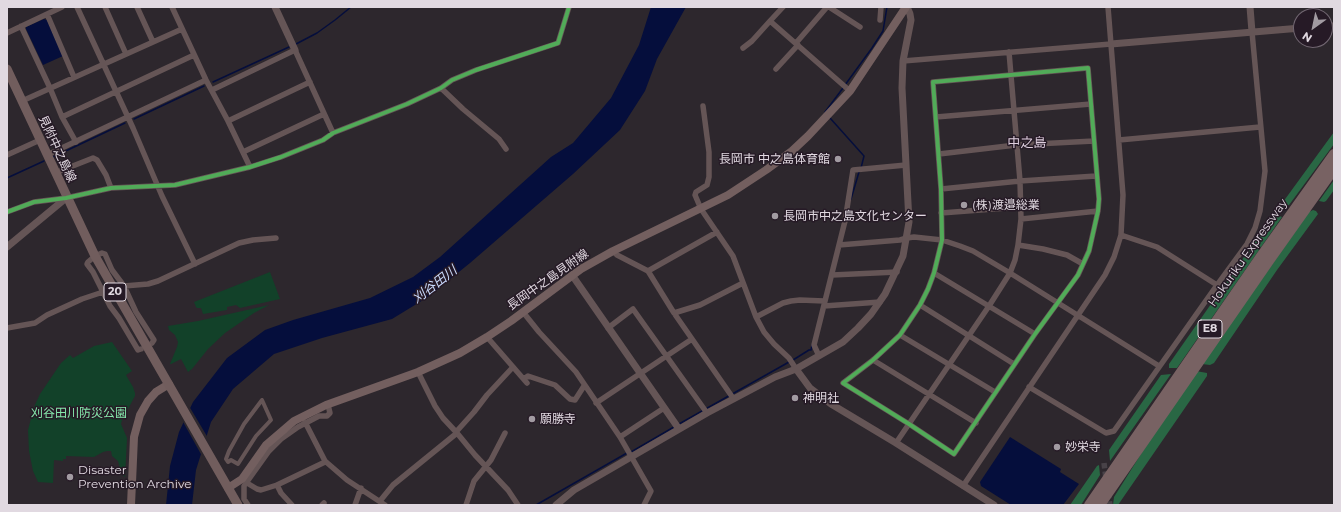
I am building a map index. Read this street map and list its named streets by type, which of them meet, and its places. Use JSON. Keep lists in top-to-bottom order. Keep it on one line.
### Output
{"streets":{"highway":["Hokuriku Expressway","E8"],"main road":["見附中之島線","長岡中之島見附線","20"]},"crossings":[["見附中之島線","20"],["長岡中之島見附線","20"]],"districts":["中之島"],"water":["刈谷田川"],"parks":["刈谷田川防災公園"],"places":["長岡市 中之島体育館","(株)渡邉総業","長岡市中之島文化センター","神明社","願勝寺","妙栄寺","Disaster Prevention Archive"],"north":"bottom left"}
